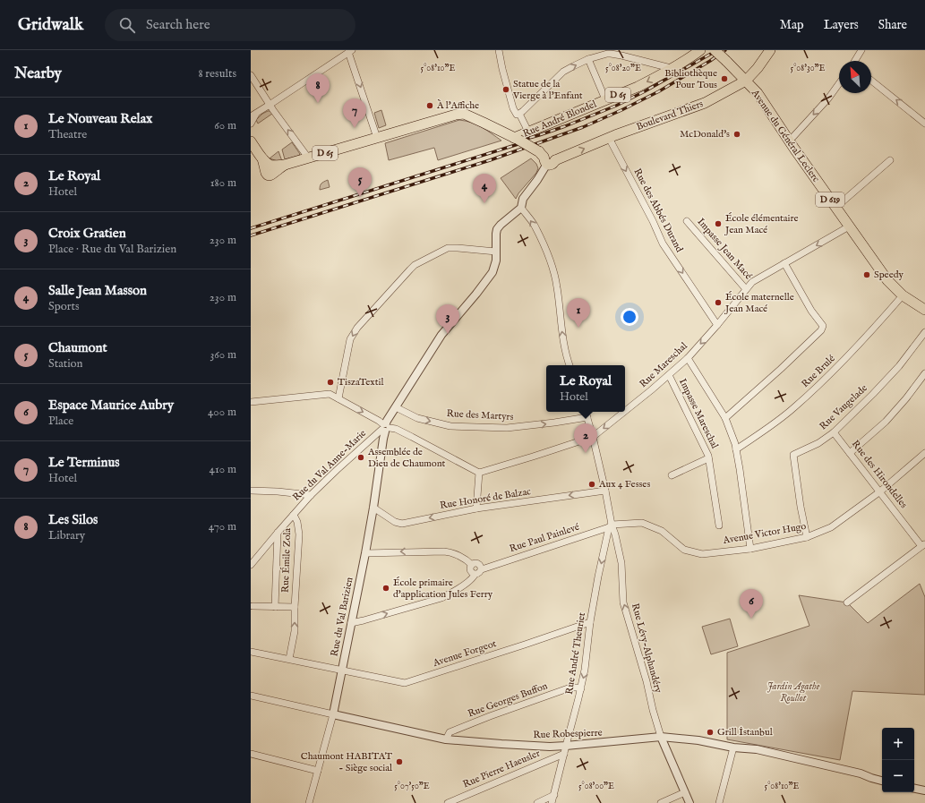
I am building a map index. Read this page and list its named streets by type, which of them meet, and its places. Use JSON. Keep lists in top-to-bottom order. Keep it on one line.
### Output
{"streets":{"main road":["D 65","Boulevard Thiers","Rue André Blondel","Avenue du Général Leclerc","D 619"],"street":["Rue des Abbés Durand","Impasse Jean Macé","Rue Mareschal","Rue Brulé","Rue Vaugelade","Impasse Mareschal","Rue des Martyrs","Rue du Val Anne-Marie","Rue des Hirondelles","Rue Honoré de Balzac","Avenue Victor Hugo","Rue Paul Painlevé","Rue Émile Zola","Rue du Val Barizien","Rue Lévy-Alphandéry","Avenue Forgeot","Rue André Theuriet","Rue Georges Buffon","Rue Robespierre","Rue Pierre Haeusler"]},"crossings":[["D 65","Boulevard Thiers"],["D 65","Rue André Blondel"],["D 65","Rue du Val Barizien"],["Boulevard Thiers","Avenue du Général Leclerc"],["Boulevard Thiers","Rue des Abbés Durand"],["Boulevard Thiers","Rue du Val Barizien"],["Avenue du Général Leclerc","Rue Mareschal"],["Avenue du Général Leclerc","Rue Brulé"],["Rue des Abbés Durand","Rue Mareschal"],["Impasse Jean Macé","Rue Mareschal"],["Rue Mareschal","Impasse Mareschal"],["Rue Mareschal","Rue Lévy-Alphandéry"],["Rue Vaugelade","Rue des Hirondelles"],["Rue Vaugelade","Avenue Victor Hugo"],["Rue des Martyrs","Rue du Val Barizien"],["Rue des Martyrs","Rue Lévy-Alphandéry"],["Rue du Val Anne-Marie","Rue Émile Zola"],["Rue du Val Anne-Marie","Rue du Val Barizien"],["Rue des Hirondelles","Avenue Victor Hugo"],["Rue Honoré de Balzac","Rue du Val Barizien"],["Rue Honoré de Balzac","Rue Lévy-Alphandéry"],["Avenue Victor Hugo","Rue Paul Painlevé"],["Avenue Victor Hugo","Rue Lévy-Alphandéry"],["Avenue Victor Hugo","Rue André Theuriet"],["Rue Paul Painlevé","Rue Lévy-Alphandéry"],["Rue Paul Painlevé","Rue André Theuriet"],["Rue Émile Zola","Avenue Forgeot"],["Rue du Val Barizien","Avenue Forgeot"],["Rue du Val Barizien","Rue Robespierre"],["Rue Lévy-Alphandéry","Rue André Theuriet"],["Rue Lévy-Alphandéry","Rue Robespierre"],["Avenue Forgeot","Rue André Theuriet"],["Rue André Theuriet","Rue Georges Buffon"],["Rue André Theuriet","Rue Robespierre"],["Rue André Theuriet","Rue Pierre Haeusler"],["Rue Georges Buffon","Rue Robespierre"],["Rue Robespierre","Rue Pierre Haeusler"]],"one_way":["Rue André Blondel","Rue des Abbés Durand","Rue Mareschal","Rue Lévy-Alphandéry","Rue André Theuriet"],"parks":["Jardin Agathe Roullot"],"places":["Bibliothèque Pour Tous","Statue de la Vierge à l'Enfant","À l'Affiche","McDonald's","École élémentaire Jean Macé","Speedy","École maternelle Jean Macé","TiszaTextil","Assemblée de Dieu de Chaumont","Aux 4 Fesses","École primaire d'application Jules Ferry","Grill İstanbul","Chaumont HABITAT - Siège social"],"north":"top left","page":{"header":"Gridwalk","search":"Search here","nav":["Map","Layers","Share"],"heading":["Nearby","8 results"],"pins":["8","7","5","4","1","3","2","6"],"list":[{"mark":"1","name":"Le Nouveau Relax","note":"Theatre","value":"60 m"},{"mark":"2","name":"Le Royal","note":"Hotel","value":"180 m"},{"mark":"3","name":"Croix Gratien","note":"Place · Rue du Val Barizien","value":"230 m"},{"mark":"4","name":"Salle Jean Masson","note":"Sports","value":"230 m"},{"mark":"5","name":"Chaumont","note":"Station","value":"360 m"},{"mark":"6","name":"Espace Maurice Aubry","note":"Place","value":"400 m"},{"mark":"7","name":"Le Terminus","note":"Hotel","value":"410 m"},{"mark":"8","name":"Les Silos","note":"Library","value":"470 m"}],"popup":["Le Royal","Hotel"],"map_buttons":["+","−"]},"coordinates":["5°08'10\"E","5°08'20\"E","5°08'30\"E","5°07'50\"E","5°08'00\"E"]}
